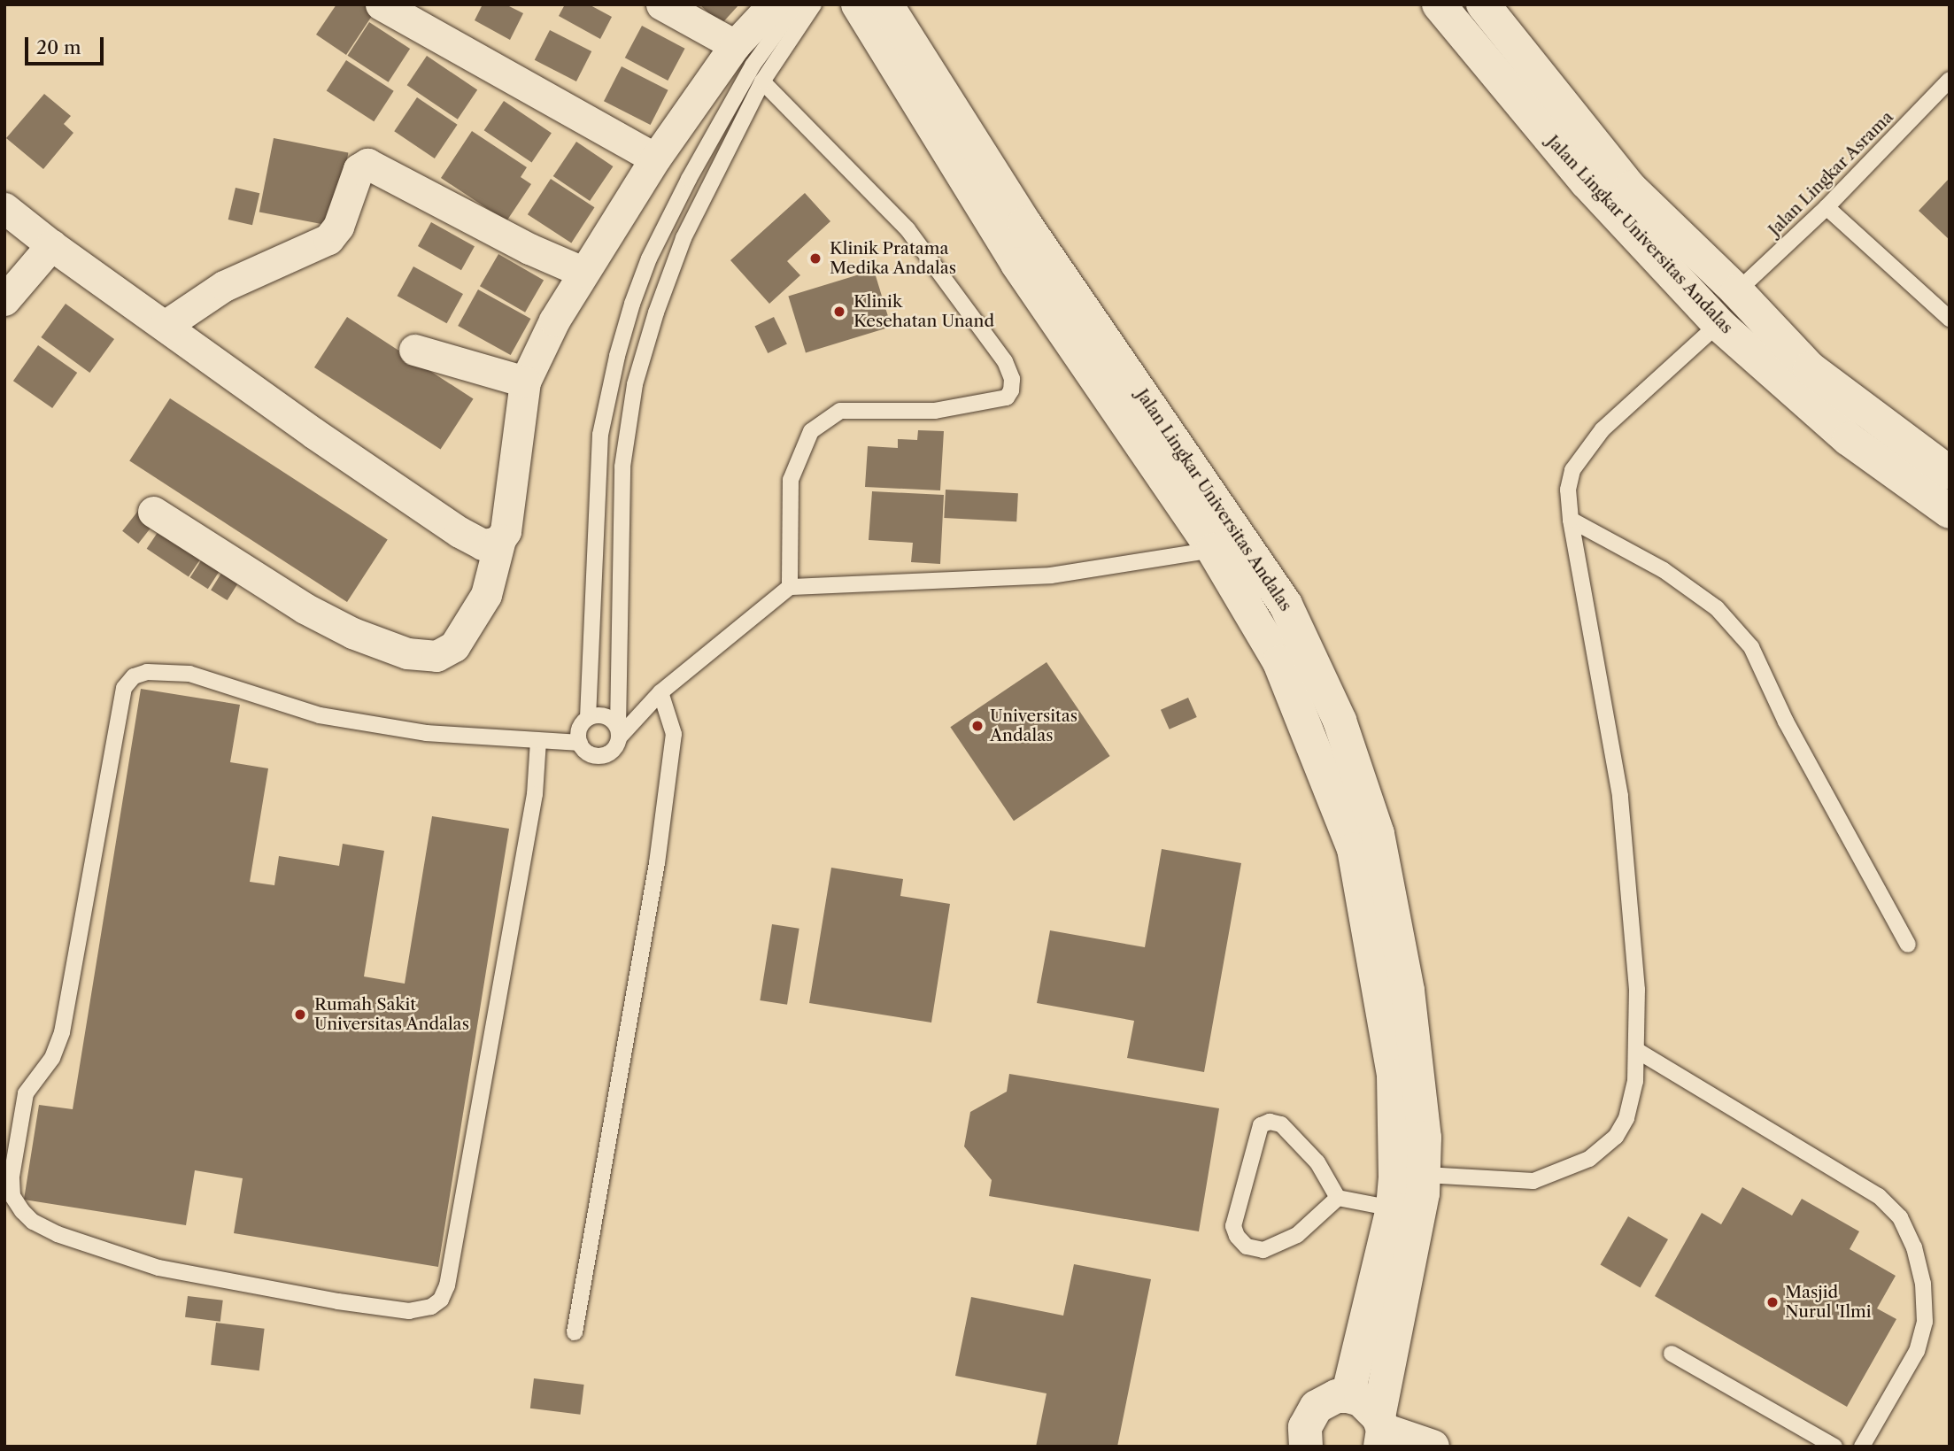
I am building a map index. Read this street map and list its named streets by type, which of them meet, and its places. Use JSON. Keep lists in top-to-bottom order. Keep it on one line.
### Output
{"streets":{"street":["Jalan Lingkar Universitas Andalas"],"lane":["Jalan Lingkar Asrama"]},"crossings":[["Jalan Lingkar Asrama","Jalan Lingkar Universitas Andalas"]],"places":["Klinik Pratama Medika Andalas","Klinik Kesehatan Unand","Universitas Andalas","Rumah Sakit Universitas Andalas","Masjid Nurul 'Ilmi"],"scale_bar":"20 m"}
